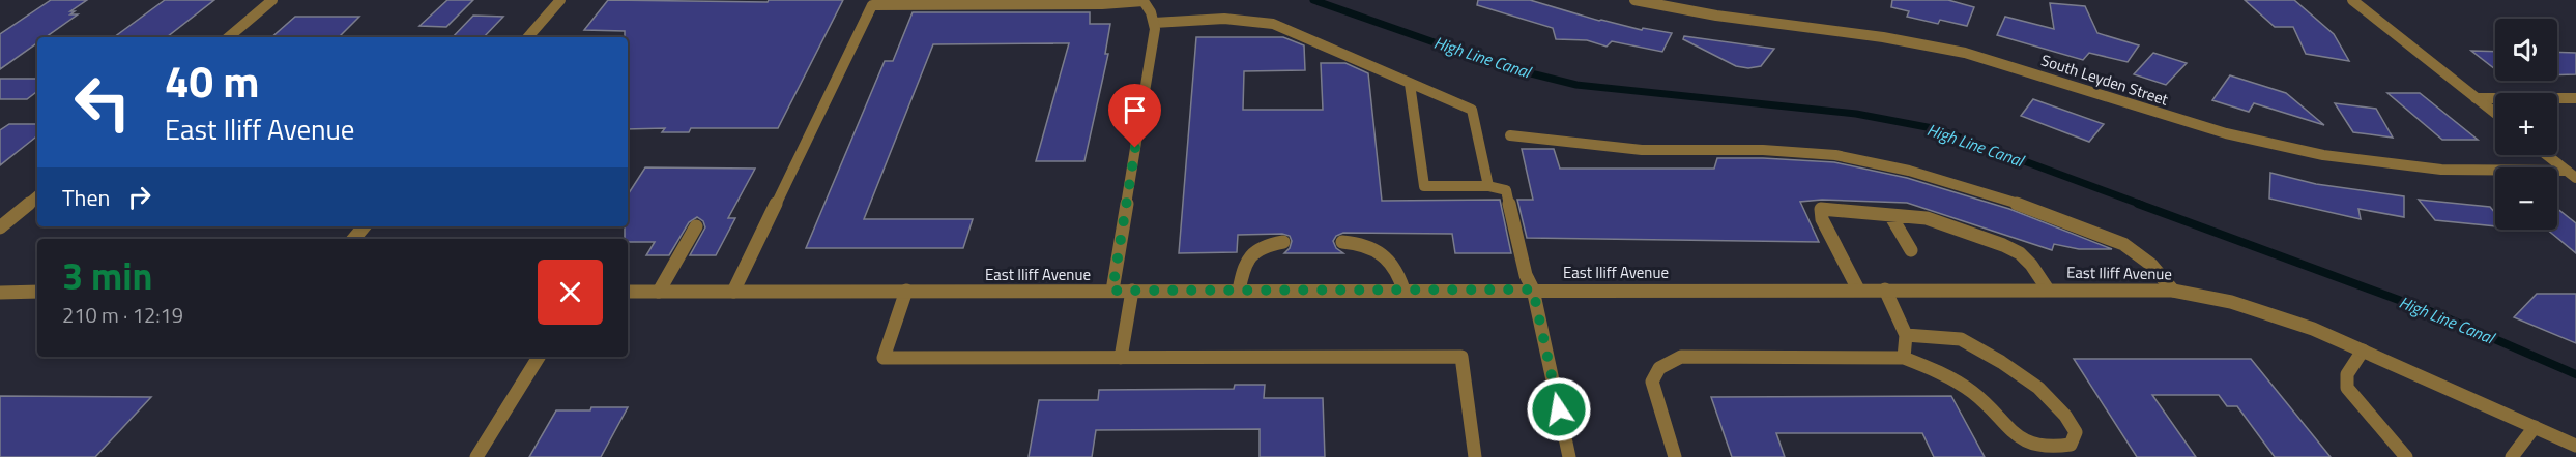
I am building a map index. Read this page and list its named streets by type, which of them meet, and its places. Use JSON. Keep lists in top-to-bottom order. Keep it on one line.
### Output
{"streets":{"street":["South Leyden Street","East Iliff Avenue"]},"water":["High Line Canal"],"page":{"map_buttons":["+","−"],"turn":["40 m","East Iliff Avenue"],"then":"Then","heading":["3 min","210 m · 12:19"]}}
